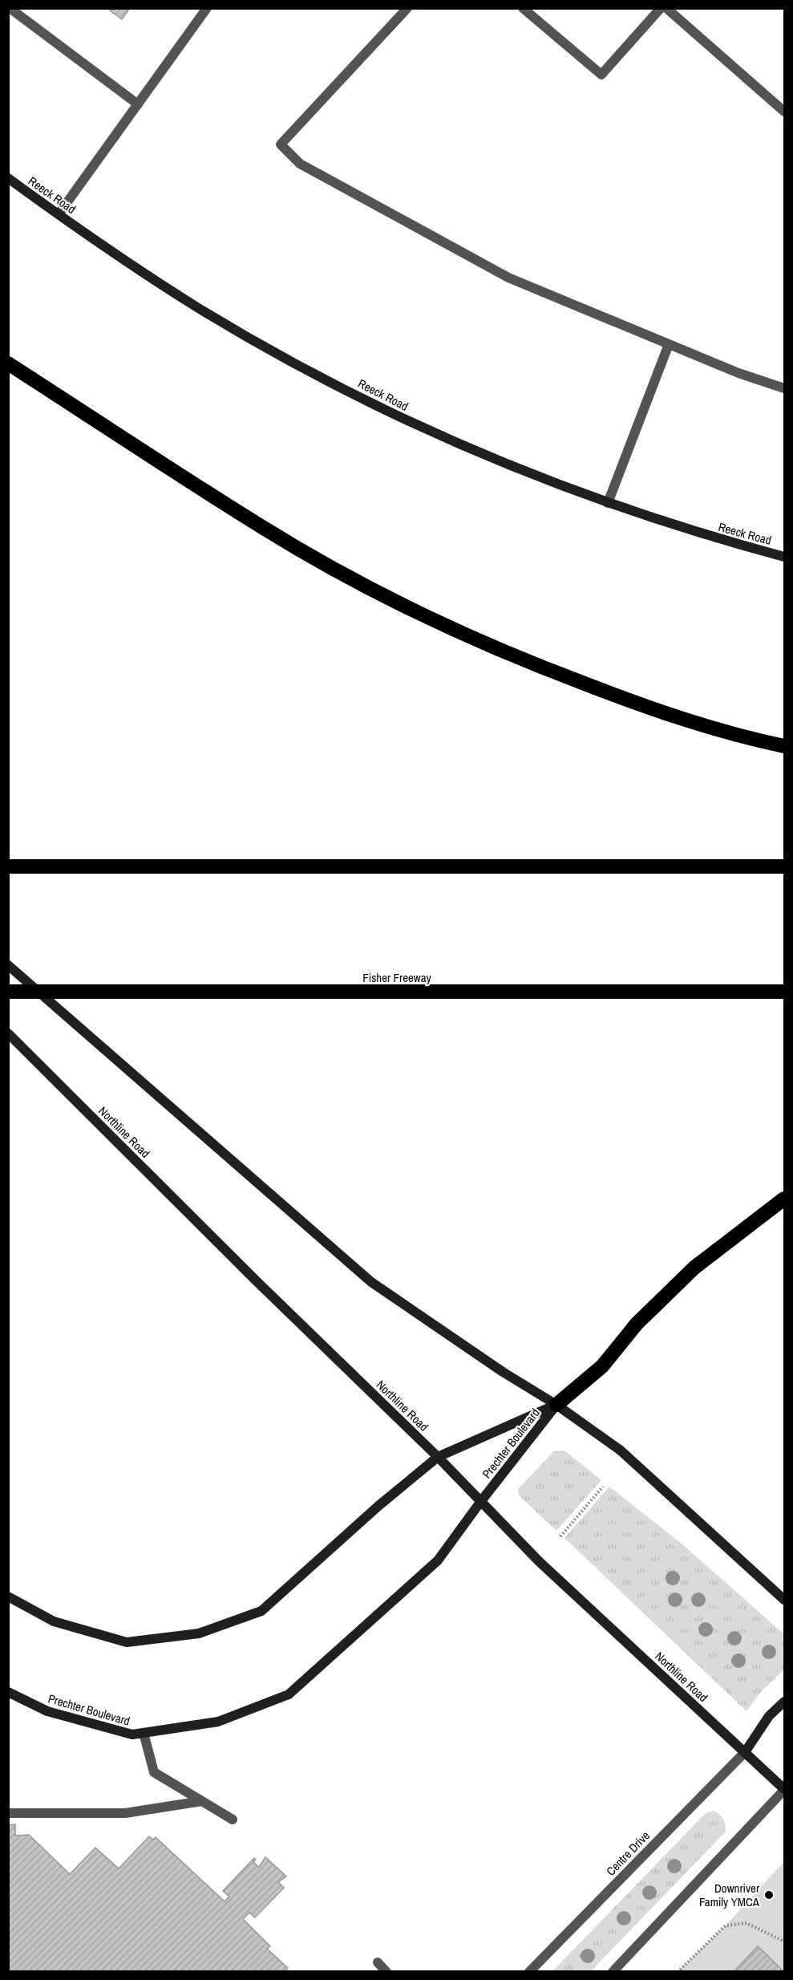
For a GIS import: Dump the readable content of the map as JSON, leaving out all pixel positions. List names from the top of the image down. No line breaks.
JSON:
{"streets":{"highway":["Fisher Freeway"],"main road":["Reeck Road","Northline Road","Prechter Boulevard"],"lane":["Centre Drive"]},"crossings":[["Northline Road","Prechter Boulevard"],["Northline Road","Centre Drive"]],"places":["Downriver Family YMCA"]}
